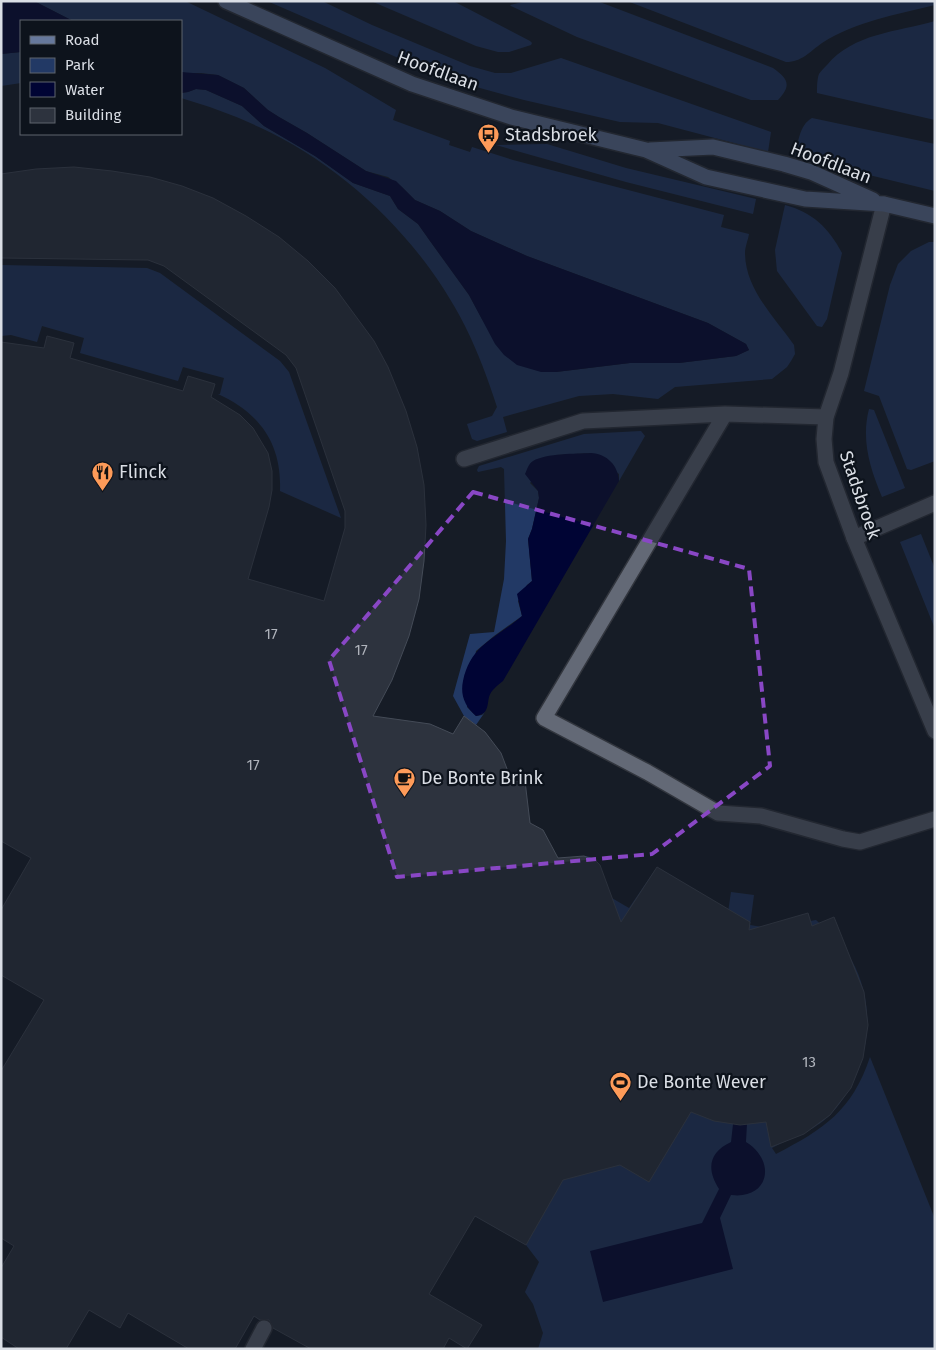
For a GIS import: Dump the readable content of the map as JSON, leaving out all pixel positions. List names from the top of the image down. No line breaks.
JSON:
{"streets":{"street":["Hoofdlaan","Stadsbroek"]},"crossings":[["Hoofdlaan","Stadsbroek"]],"places":{"bus stop":["Stadsbroek"],"restaurant":["Flinck"],"cafe":["De Bonte Brink"],"sports":["De Bonte Wever"]},"house_numbers":["17","17","17","13"],"legend":["Road","Park","Water","Building"]}
